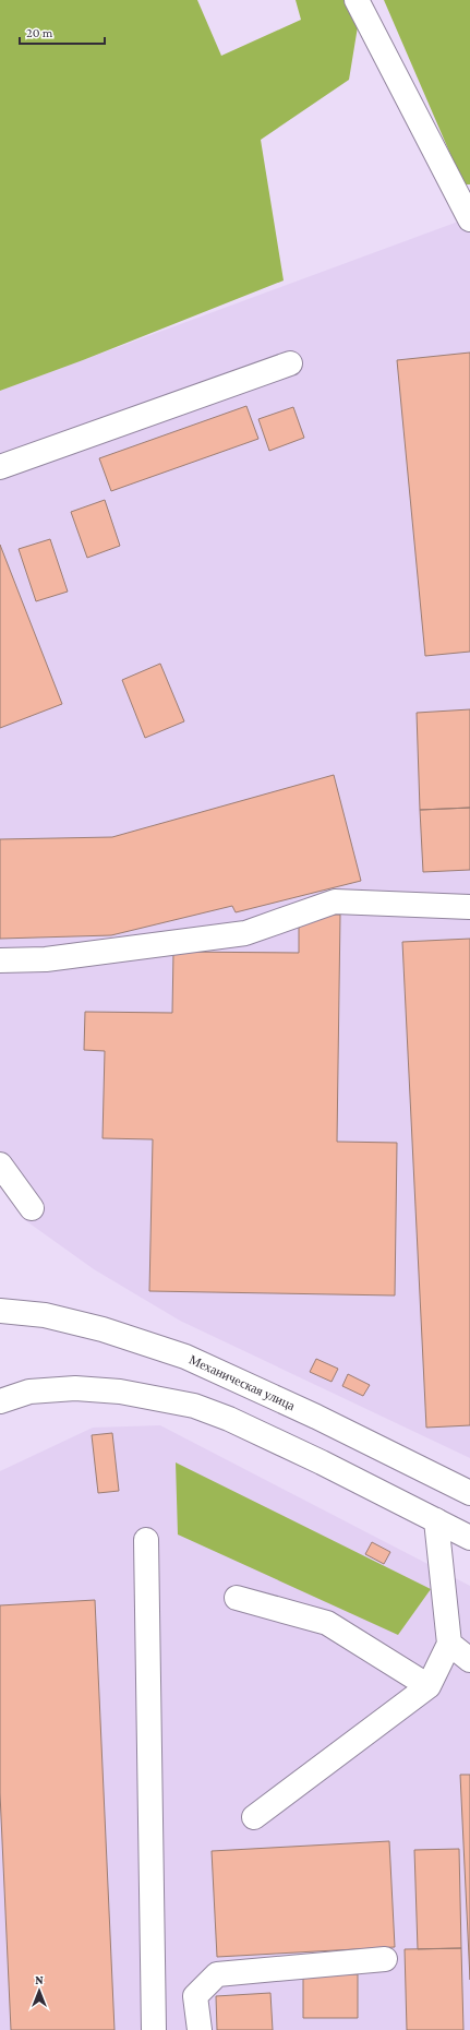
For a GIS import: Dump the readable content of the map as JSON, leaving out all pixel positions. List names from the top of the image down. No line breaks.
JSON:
{"streets":{"main road":["Механическая улица"]},"scale_bar":"20 m","north":"top"}
